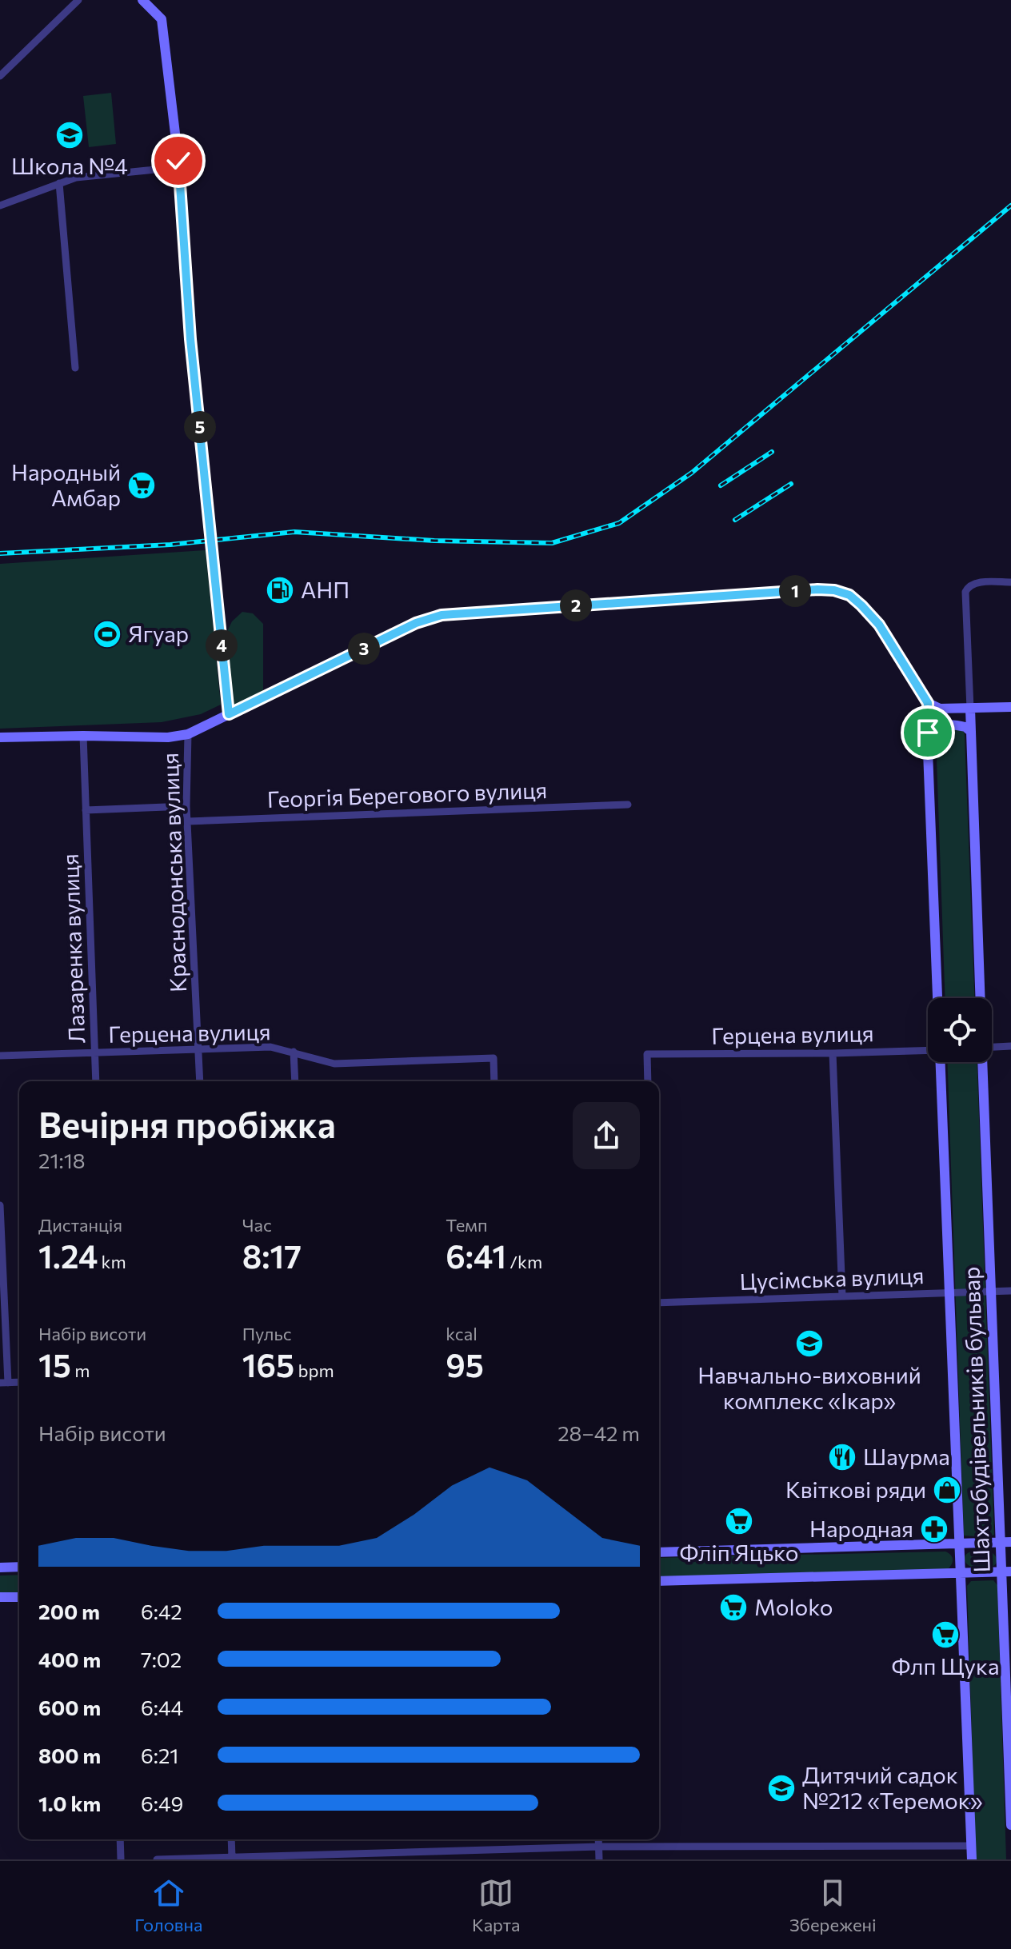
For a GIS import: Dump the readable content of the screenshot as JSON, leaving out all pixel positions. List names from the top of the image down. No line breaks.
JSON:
{"streets":{"main road":["Шахтобудівельників бульвар"],"street":["Георгія Берегового вулиця","Краснодонська вулиця","Лазаренка вулиця","Герцена вулиця","Цусімська вулиця"]},"crossings":[["Георгія Берегового вулиця","Краснодонська вулиця"],["Краснодонська вулиця","Герцена вулиця"],["Лазаренка вулиця","Герцена вулиця"],["Цусімська вулиця","Шахтобудівельників бульвар"]],"places":{"school or university":["Школа №4","Навчально-виховний комплекс «Ікар»","Дитячий садок №212 «Теремок»"],"supermarket":["Народный Амбар","Фліп Яцько","Moloko","Флп Щука"],"fuel station":["АНП"],"sports":["Ягуар"],"restaurant":["Шаурма"],"shop":["Квіткові ряди"],"pharmacy":["Народная"]},"page":{"pins":["5","1","2","4","3"],"heading":["Вечірня пробіжка","21:18"],"stats":[["Дистанція","1.24 km"],["Час","8:17"],["Темп","6:41 /km"],["Набір висоти","15 m"],["Пульс","165 bpm"],["kcal","95"]],"chart":["Набір висоти","28–42 m"],"list":[{"name":"200 m","note":"6:42"},{"name":"400 m","note":"7:02"},{"name":"600 m","note":"6:44"},{"name":"800 m","note":"6:21"},{"name":"1.0 km","note":"6:49"}],"tabs":["Головна","Карта","Збережені"]}}
